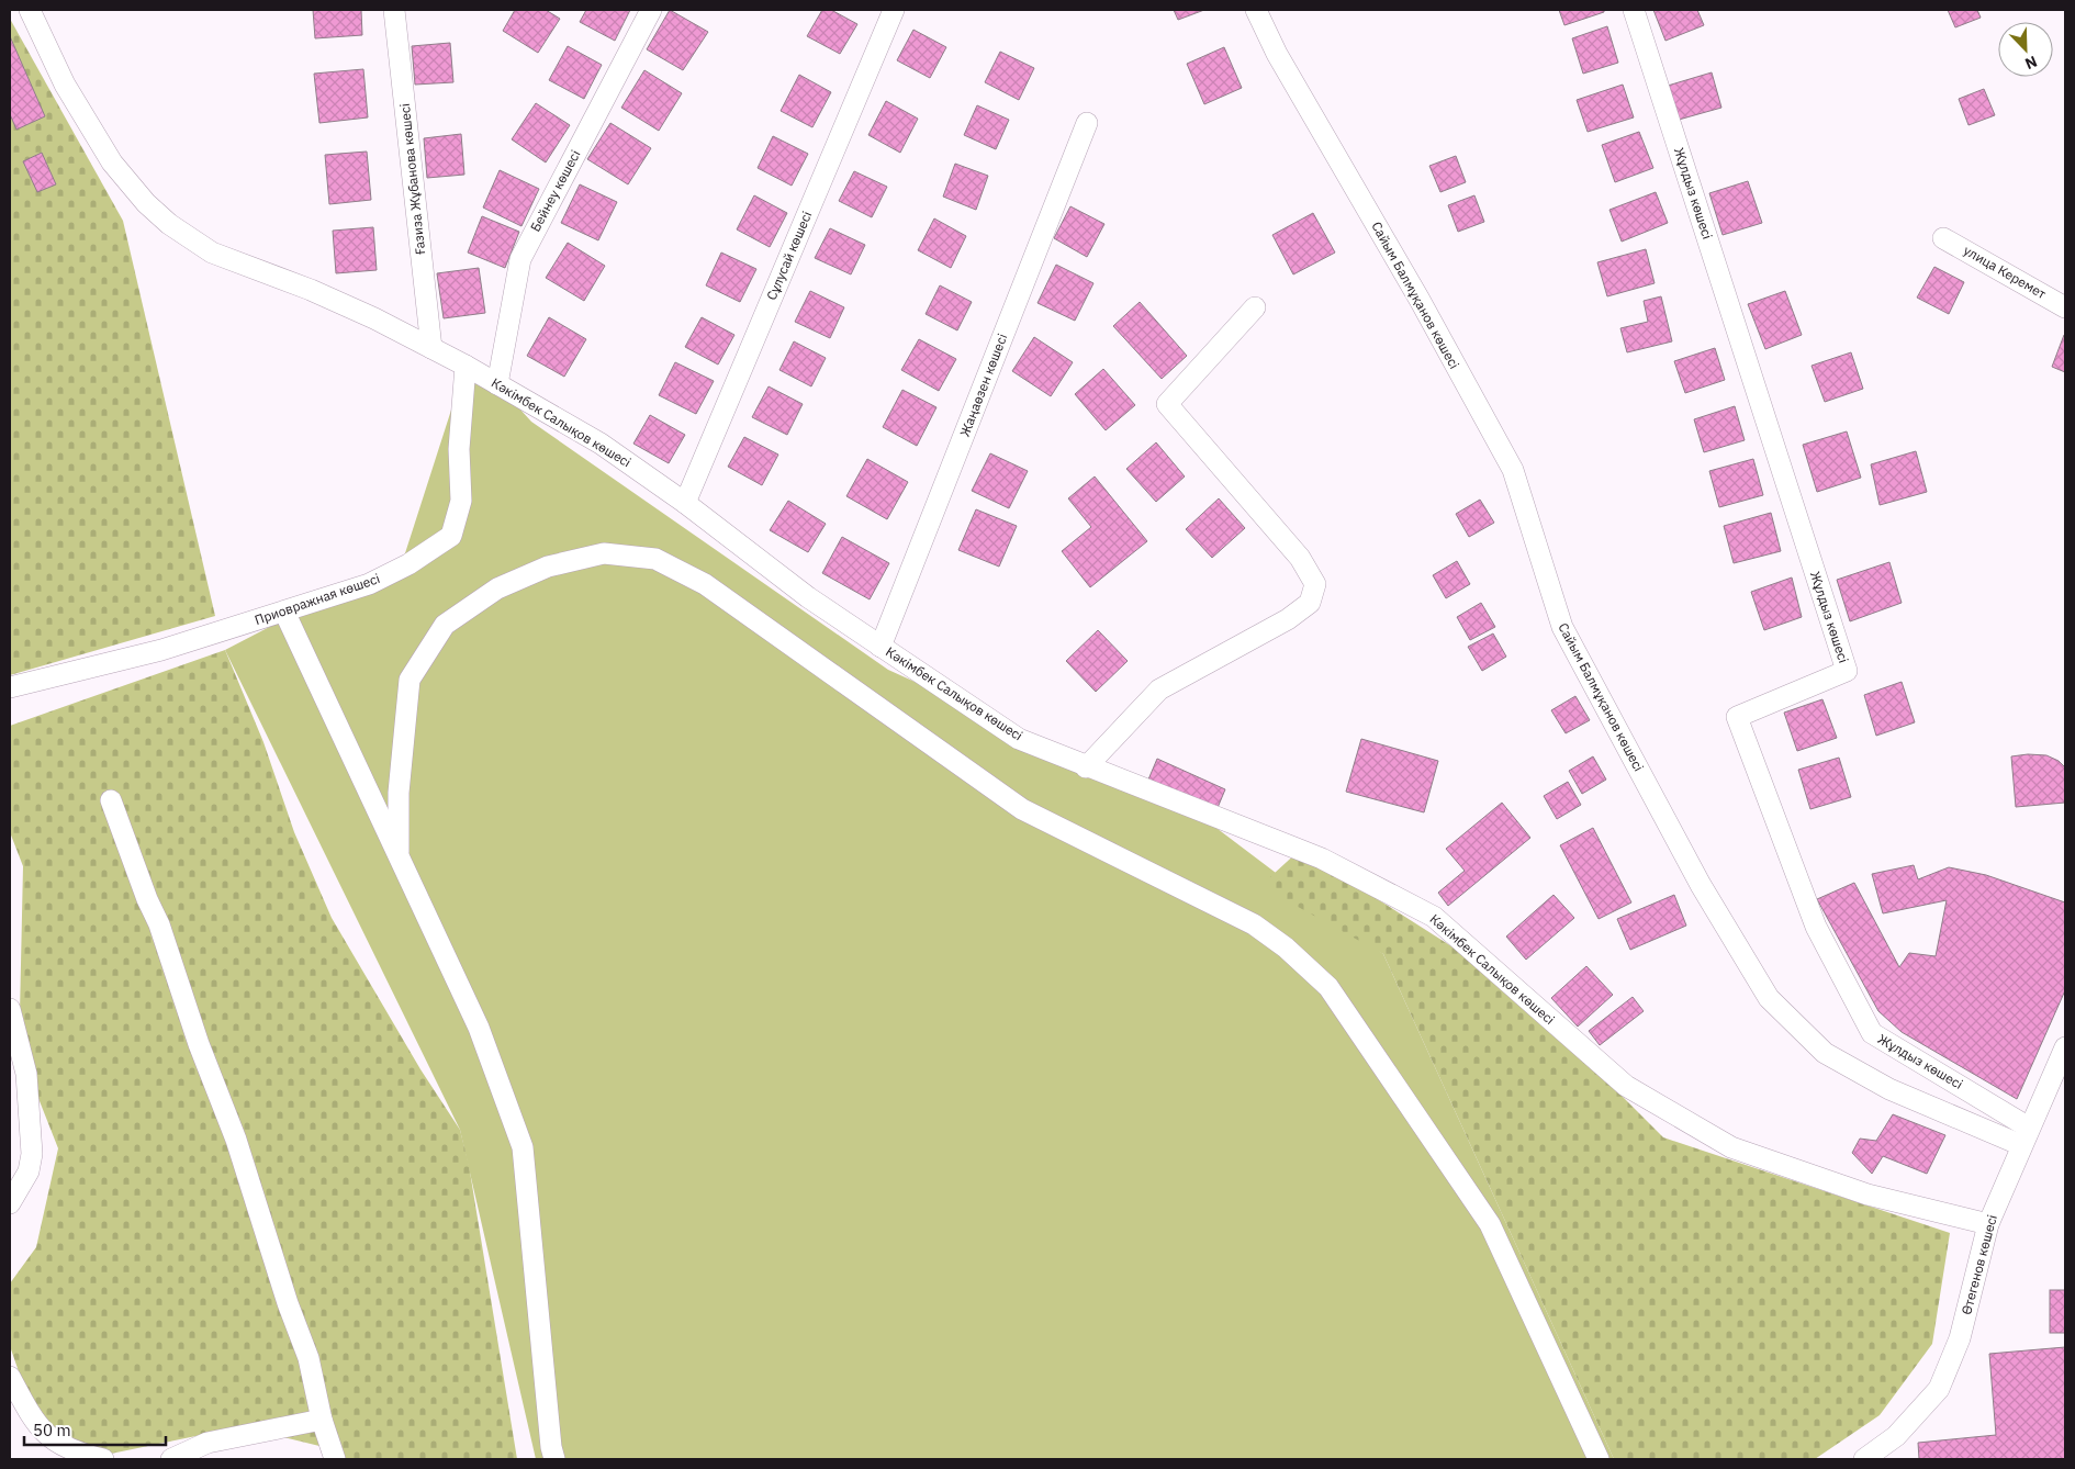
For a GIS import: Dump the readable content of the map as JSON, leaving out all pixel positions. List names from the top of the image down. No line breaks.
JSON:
{"streets":{"street":["Ғазиза Жұбанова көшесі","Бейнеу көшесі","Жұлдыз көшесі","Сұлусай көшесі","улица Керемет","Сайым Балмұқанов көшесі","Жаңаөзен көшесі","Кәкімбек Салықов көшесі","Приовражная көшесі","Өтегенов көшесі"]},"crossings":[["Ғазиза Жұбанова көшесі","Кәкімбек Салықов көшесі"],["Бейнеу көшесі","Кәкімбек Салықов көшесі"],["Жұлдыз көшесі","Сайым Балмұқанов көшесі"],["Жұлдыз көшесі","Өтегенов көшесі"],["Сұлусай көшесі","Кәкімбек Салықов көшесі"],["Сайым Балмұқанов көшесі","Өтегенов көшесі"],["Жаңаөзен көшесі","Кәкімбек Салықов көшесі"],["Кәкімбек Салықов көшесі","Приовражная көшесі"],["Кәкімбек Салықов көшесі","Өтегенов көшесі"]],"scale_bar":"50 m","north":"bottom right"}
